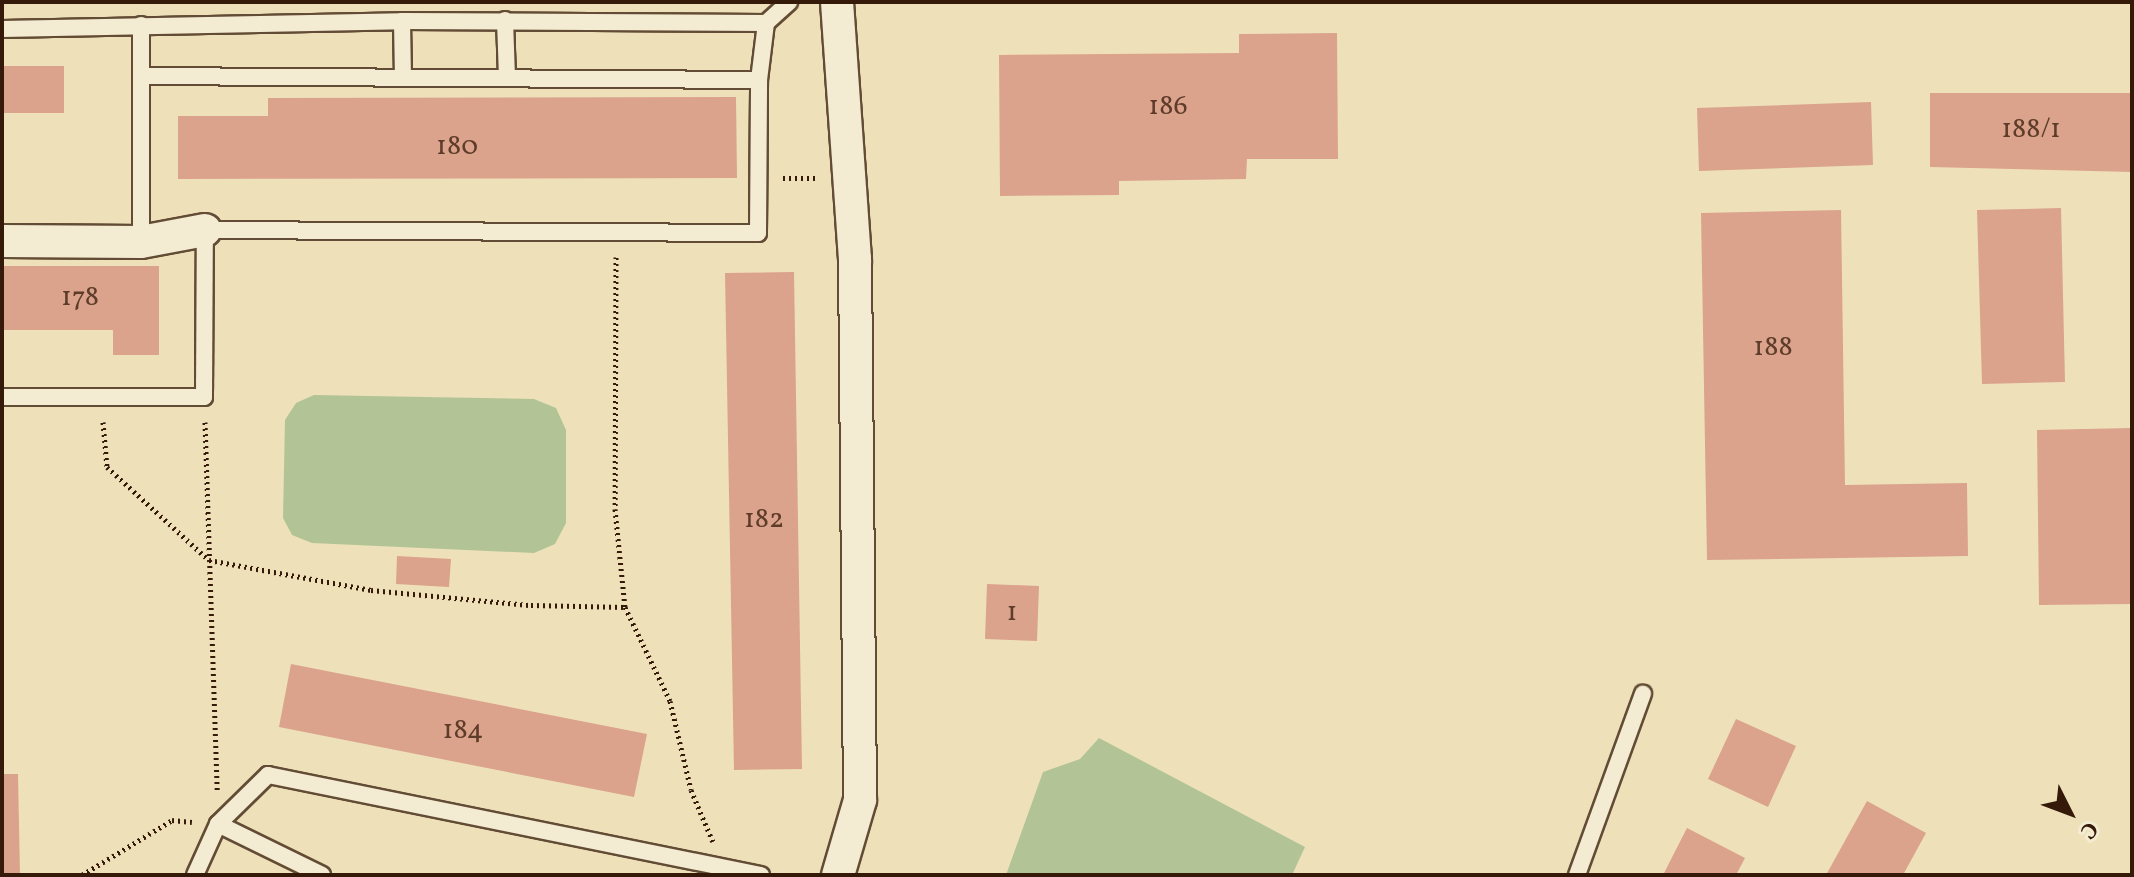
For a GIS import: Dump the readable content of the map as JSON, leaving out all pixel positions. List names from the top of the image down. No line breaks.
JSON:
{"house_numbers":["186","188/1","180","178","188","182","1","184"],"north":"bottom right"}
